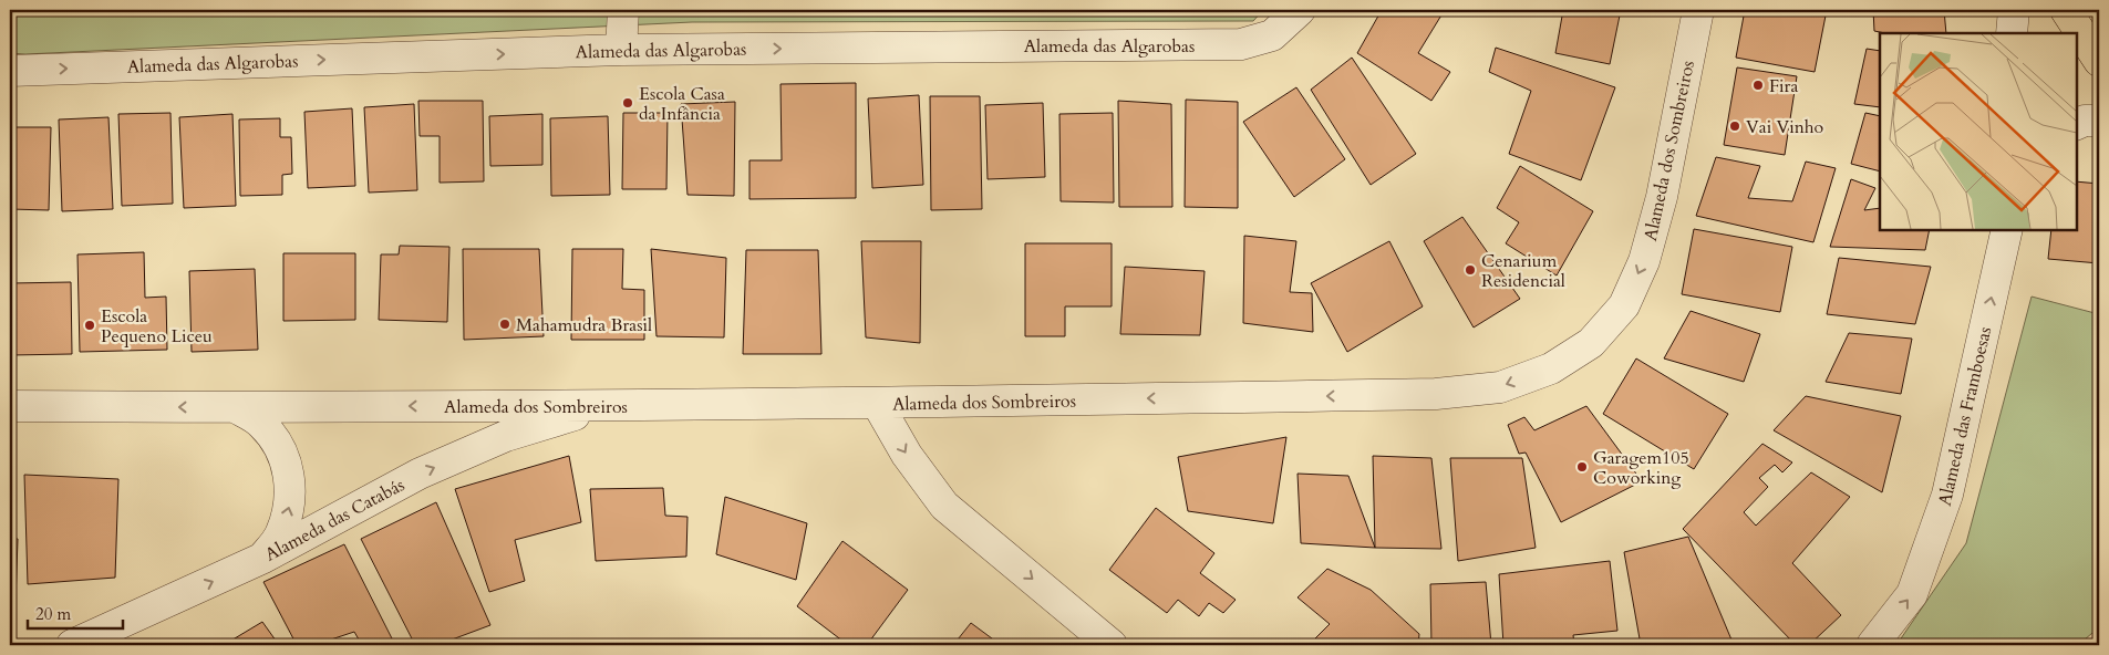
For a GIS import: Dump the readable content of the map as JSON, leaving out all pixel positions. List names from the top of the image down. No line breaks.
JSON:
{"streets":{"street":["Alameda das Algarobas","Alameda dos Sombreiros","Alameda das Framboesas","Alameda das Catabás"]},"crossings":[["Alameda dos Sombreiros","Alameda das Catabás"]],"one_way":["Alameda das Algarobas","Alameda dos Sombreiros","Alameda das Framboesas","Alameda das Catabás"],"places":["Fira","Escola Casa da Infância","Vai Vinho","Cenarium Residencial","Mahamudra Brasil","Escola Pequeno Liceu","Garagem105 Coworking"],"scale_bar":"20 m"}
